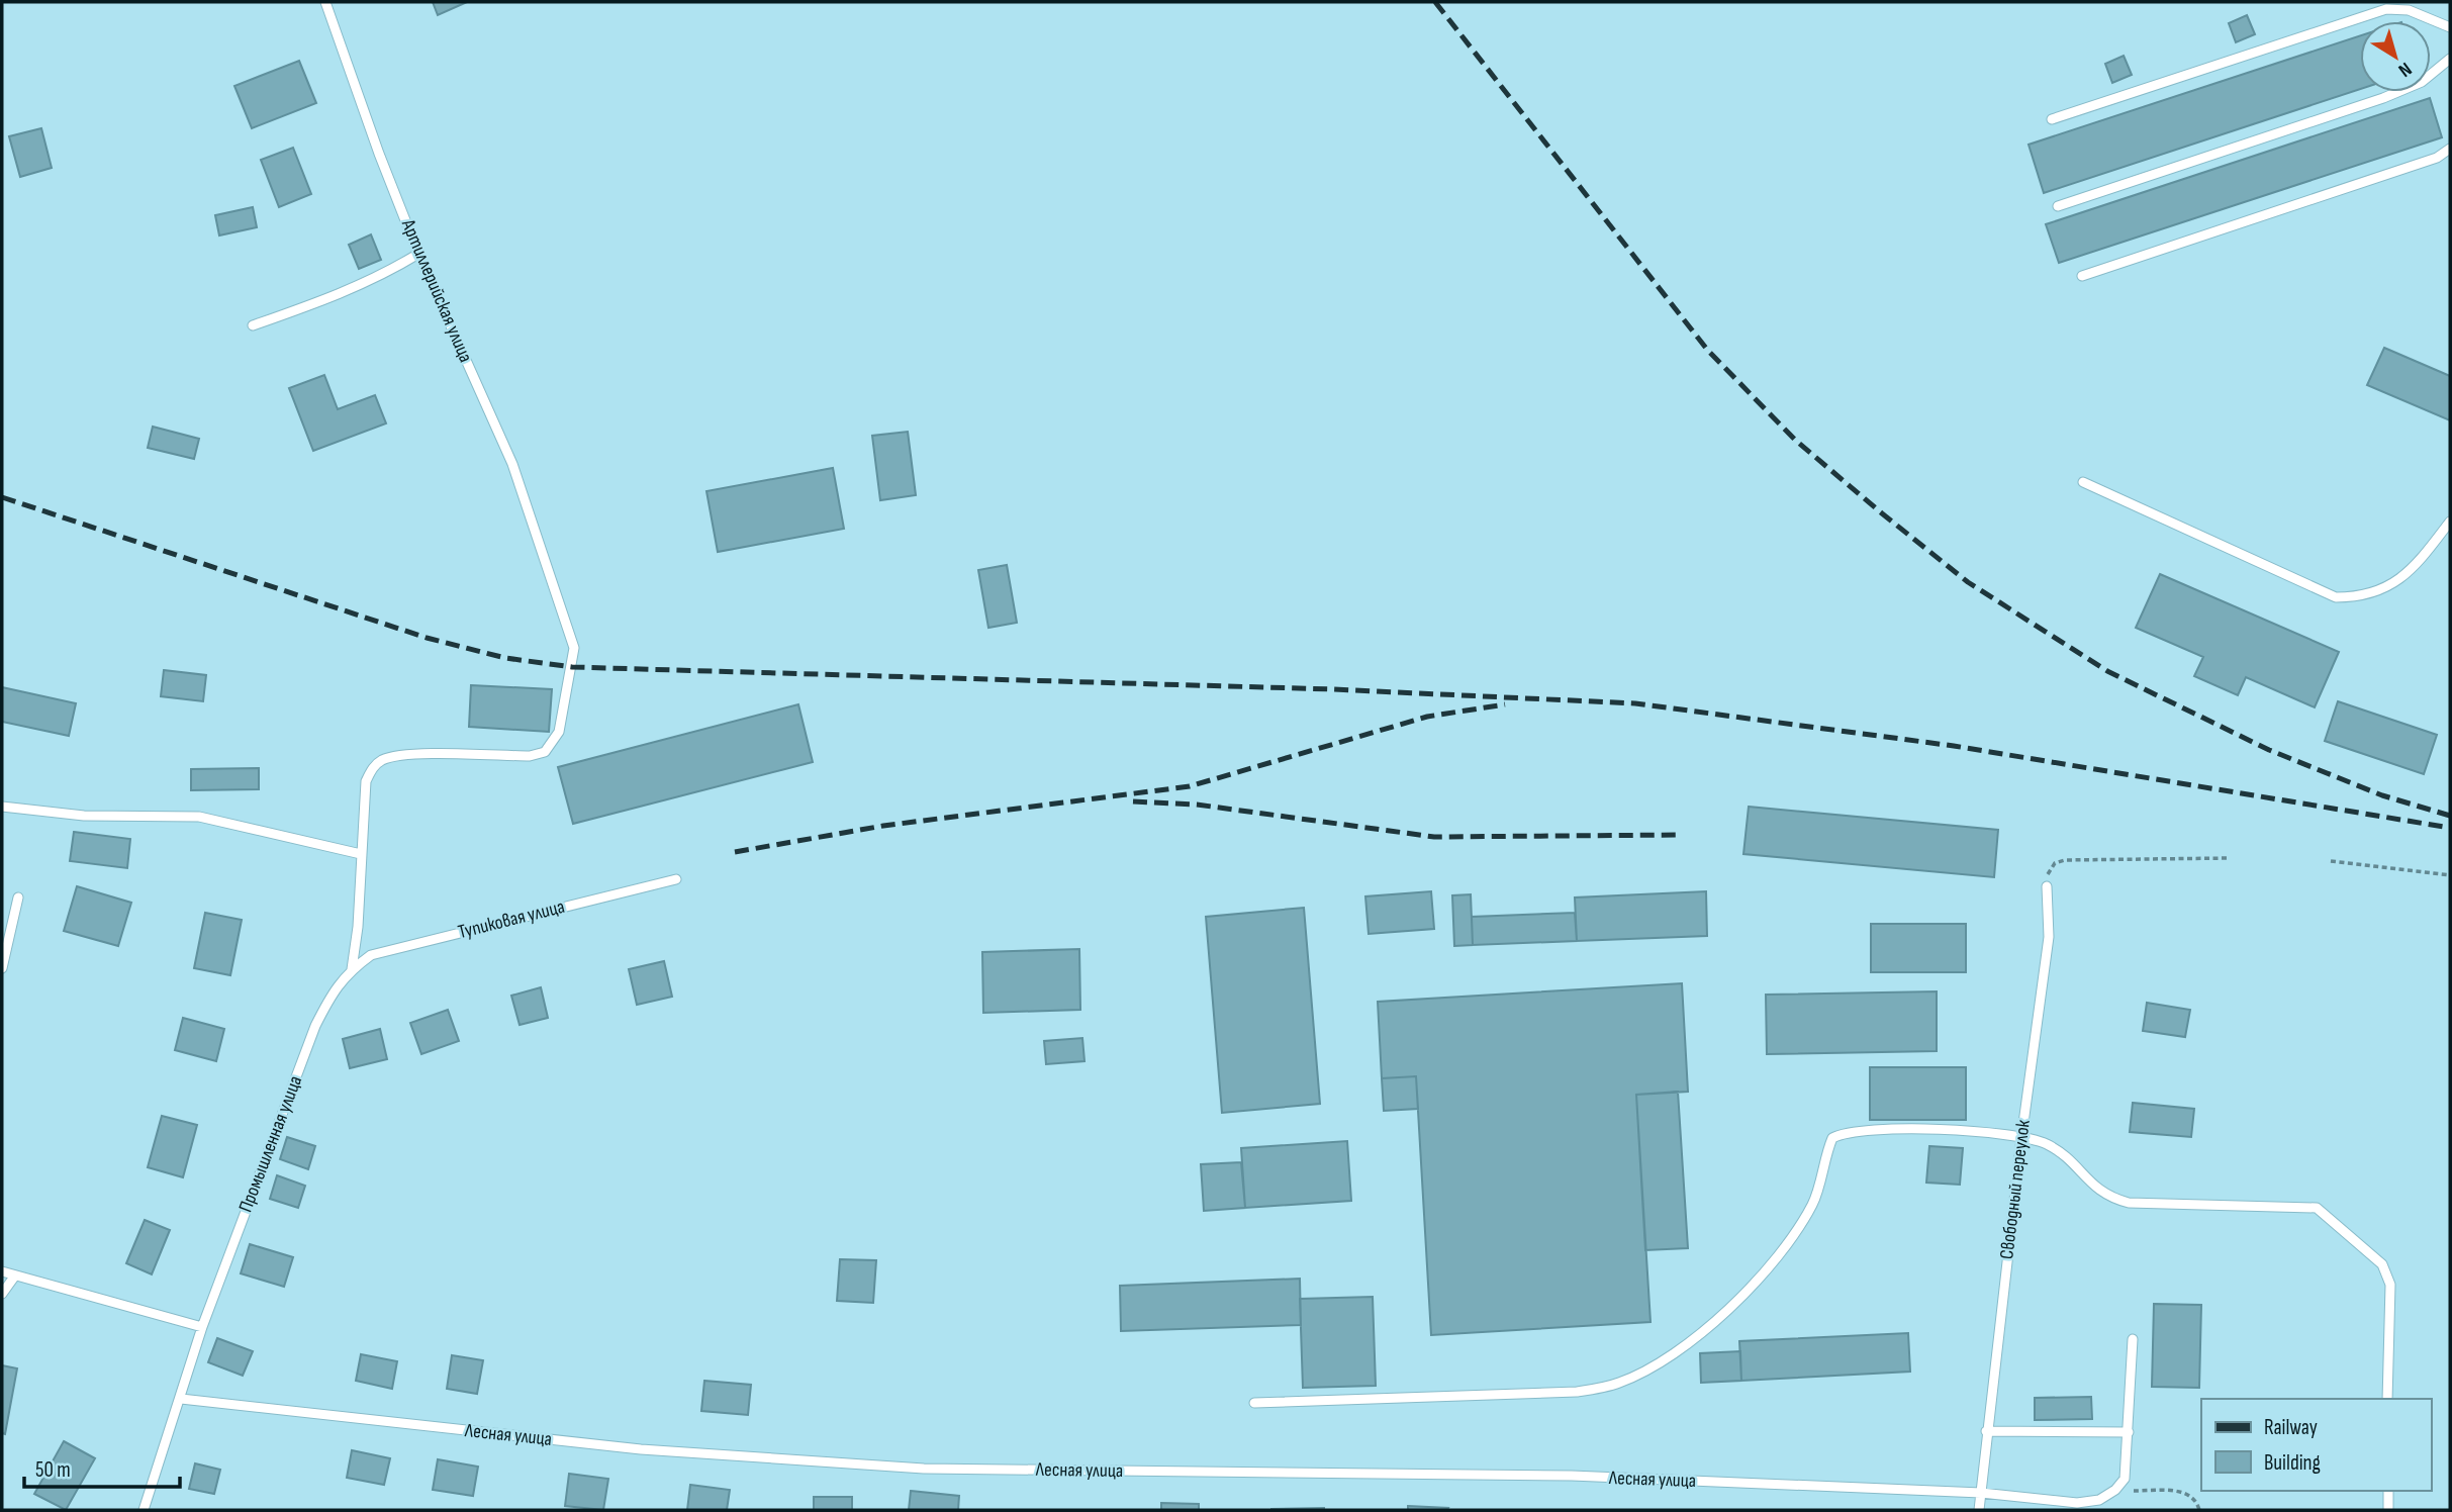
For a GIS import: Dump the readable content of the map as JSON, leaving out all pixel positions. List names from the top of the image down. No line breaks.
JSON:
{"streets":{"lane":["Артиллерийская улица","Тупиковая улица","Промышленная улица","Свободный переулок","Лесная улица"]},"crossings":[["Артиллерийская улица","Тупиковая улица"],["Артиллерийская улица","Промышленная улица"],["Тупиковая улица","Промышленная улица"],["Промышленная улица","Лесная улица"],["Свободный переулок","Лесная улица"]],"legend":["Railway","Building"],"scale_bar":"50 m","north":"bottom right"}
